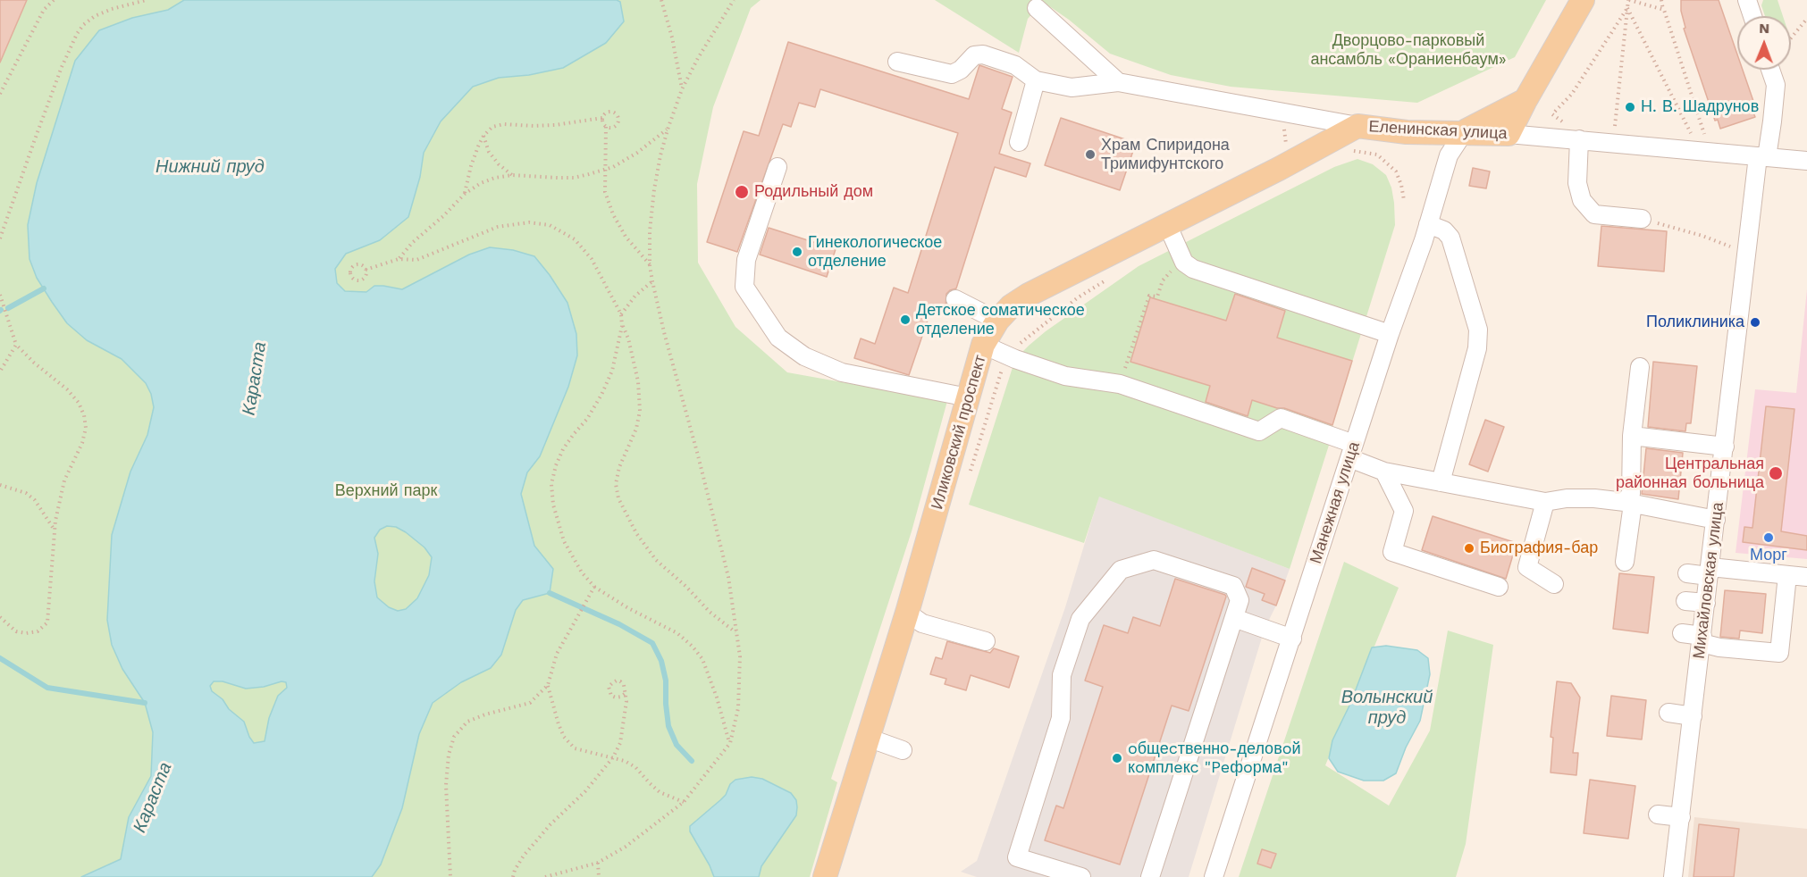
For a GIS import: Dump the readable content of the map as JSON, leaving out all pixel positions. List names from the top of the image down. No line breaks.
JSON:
{"streets":{"main road":["Еленинская улица","Иликовский проспект"],"street":["Манежная улица","Михайловская улица"]},"crossings":[["Еленинская улица","Иликовский проспект"],["Еленинская улица","Манежная улица"],["Еленинская улица","Михайловская улица"]],"water":["Нижний пруд","Караста","Волынский пруд"],"parks":["Дворцово-парковый ансамбль «Ораниенбаум»","Верхний парк"],"places":["Н. В. Шадрунов","Храм Спиридона Тримифунтского","Родильный дом","Гинекологическое отделение","Детское соматическое отделение","Поликлиника","Центральная районная больница","Морг","Биография-бар","oбщеcтвенно-деловoй кoмплeкc \"Peфoрма\""],"north":"top"}
